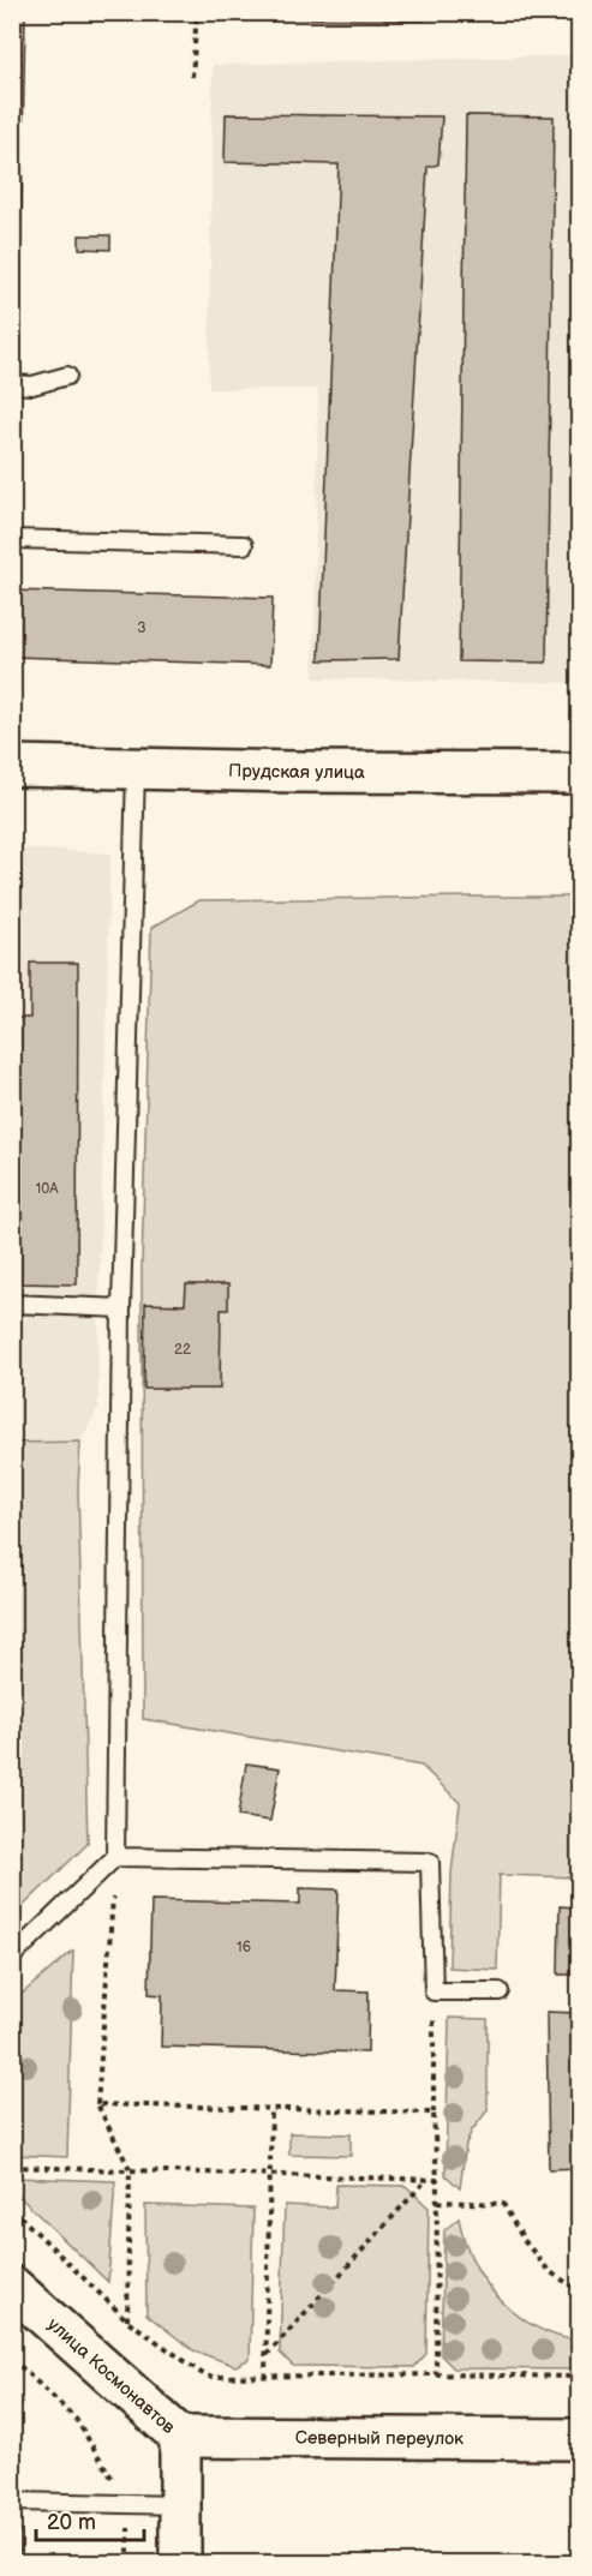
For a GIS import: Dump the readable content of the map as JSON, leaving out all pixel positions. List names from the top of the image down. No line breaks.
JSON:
{"streets":{"street":["Прудская улица","улица Космонавтов","Северный переулок"]},"crossings":[["улица Космонавтов","Северный переулок"]],"house_numbers":["3","10А","22","16"],"scale_bar":"20 m"}
